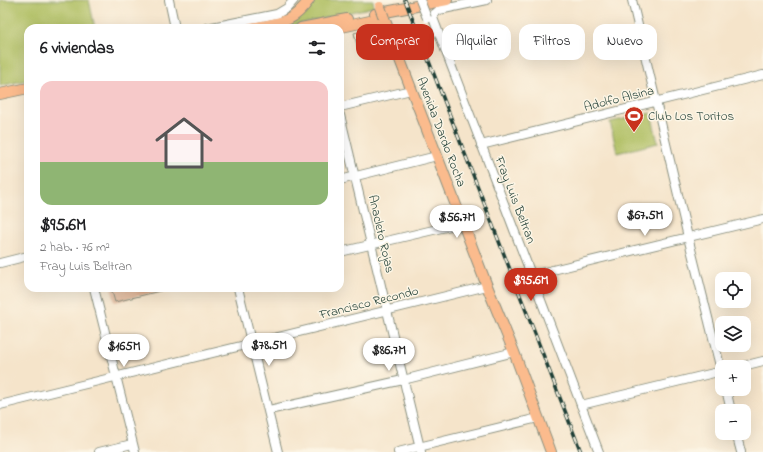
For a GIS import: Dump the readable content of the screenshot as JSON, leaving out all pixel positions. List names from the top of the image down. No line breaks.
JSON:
{"streets":{"main road":["Avenida Dardo Rocha"],"street":["Adolfo Alsina","Fray Luis Beltran","Anacleto Rojas","Francisco Recondo"]},"crossings":[["Adolfo Alsina","Fray Luis Beltran"],["Avenida Dardo Rocha","Francisco Recondo"],["Anacleto Rojas","Francisco Recondo"]],"places":{"sports":["Club Los Toritos"]},"page":{"chip":["Comprar","Alquilar","Filtros","Nuevo"],"heading":"6 viviendas","list":[{"name":"$95.6M","note":"2 hab. · 76 m² · Fray Luis Beltran"}],"price":["$67.5M","$56.7M","$95.6M","$78.5M","$165M","$86.7M"],"map_buttons":["+","−"]}}
